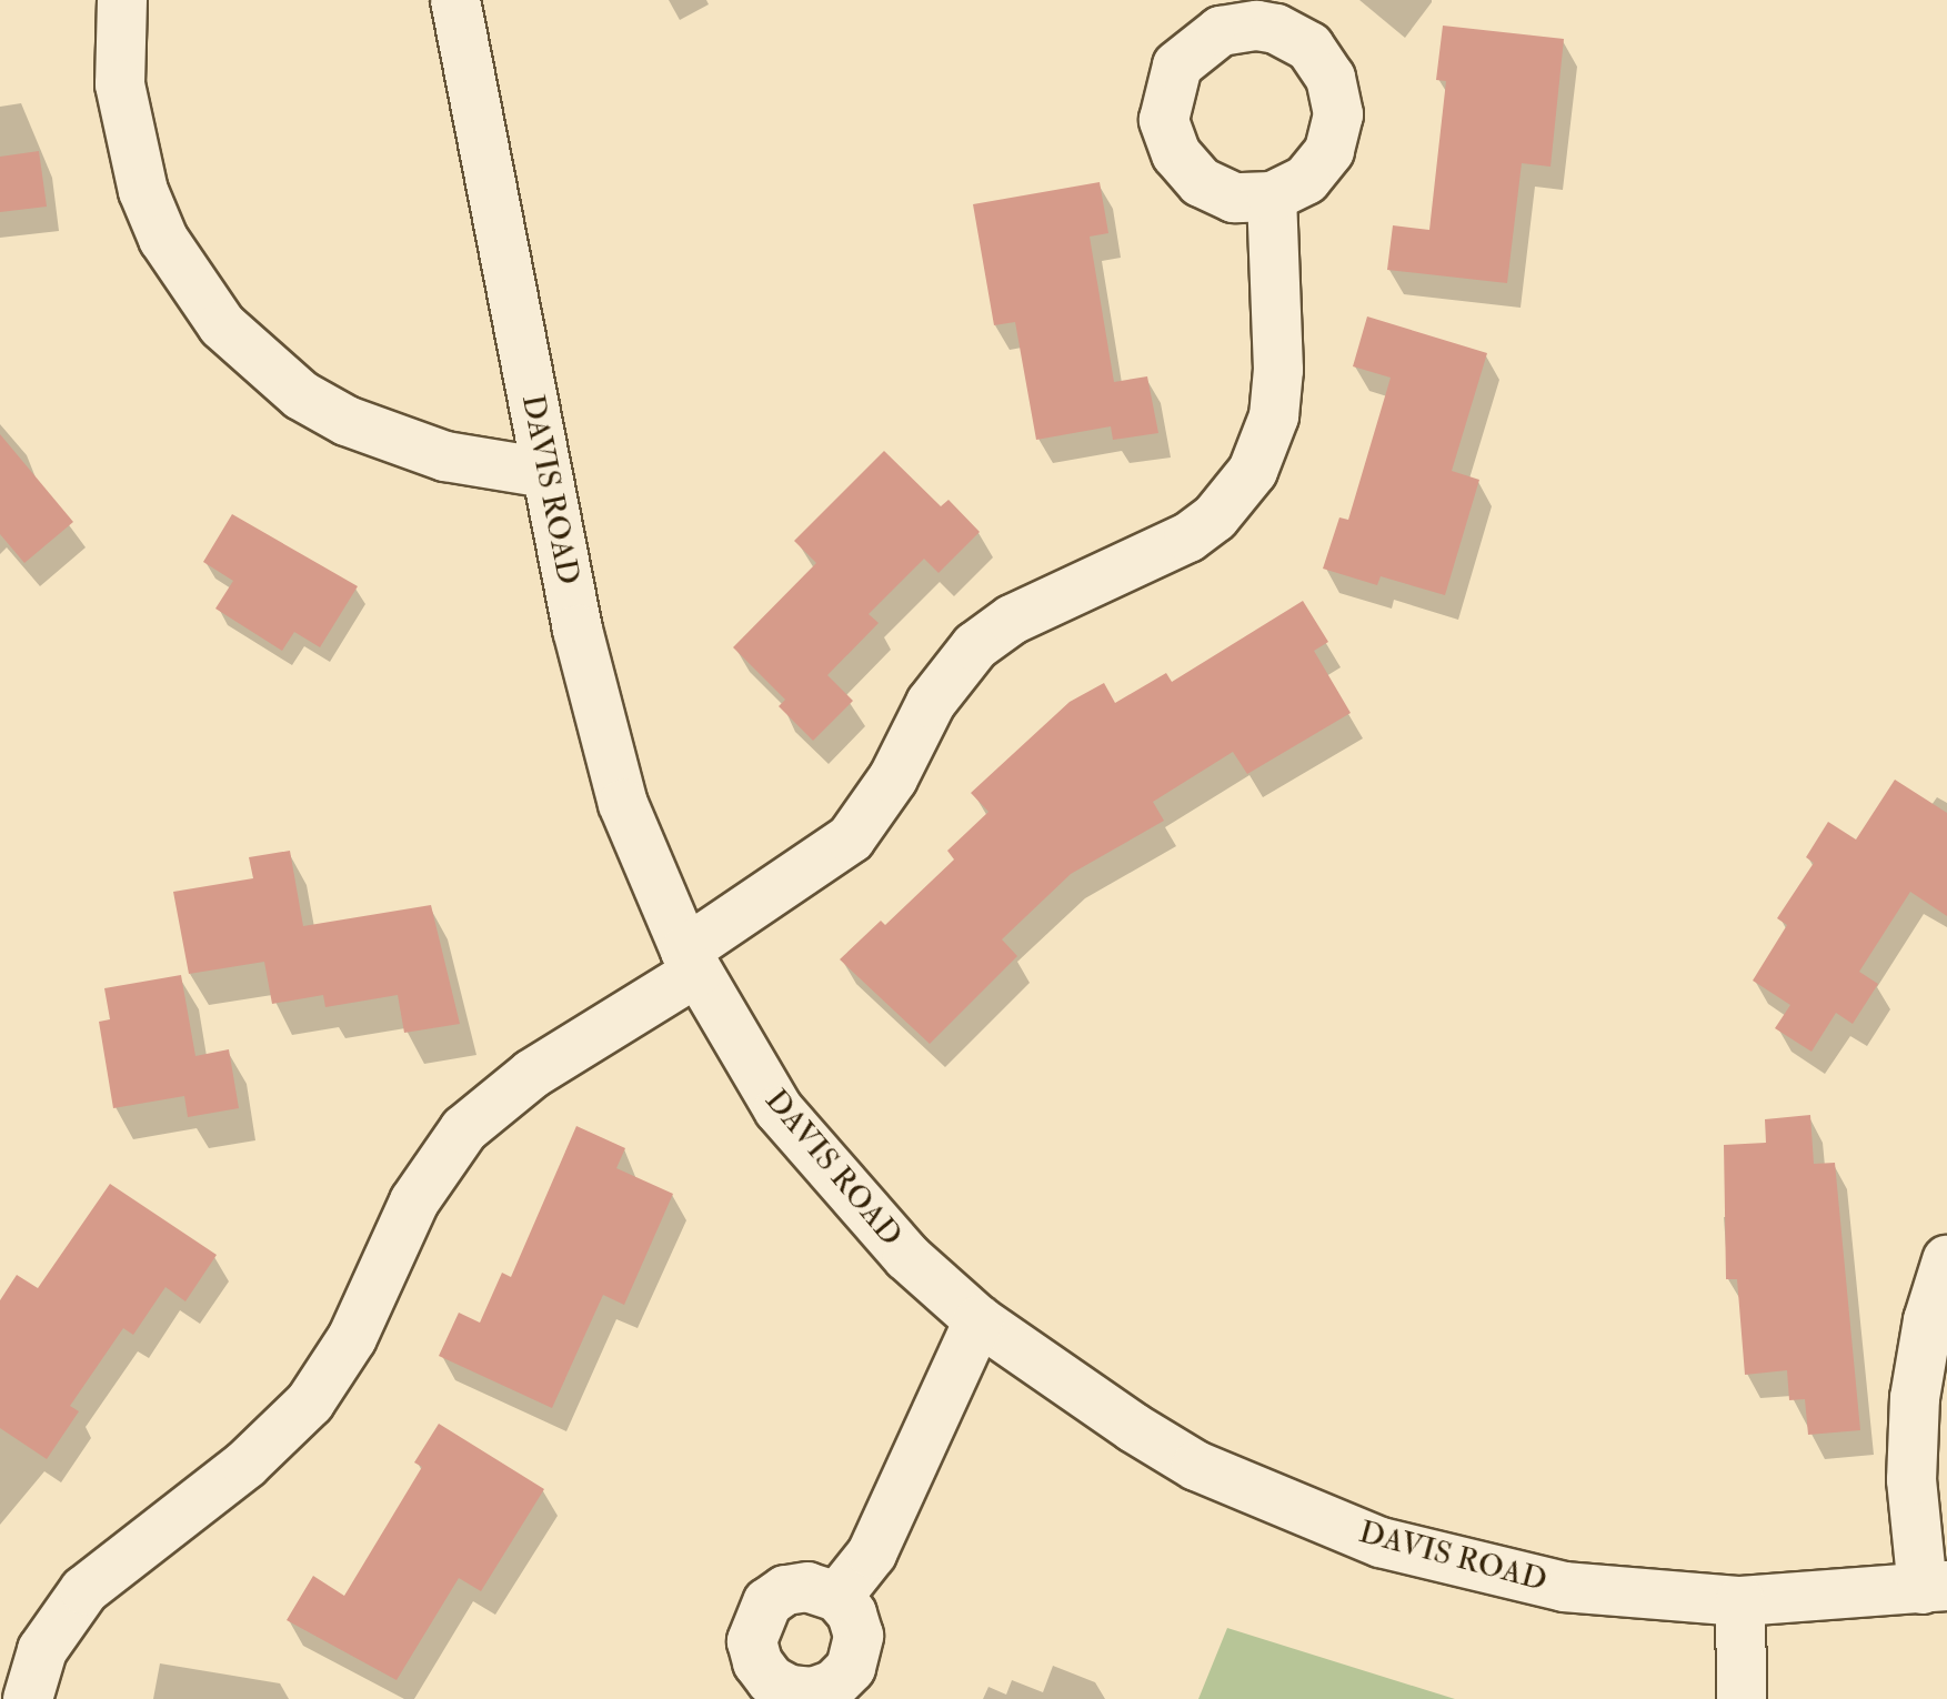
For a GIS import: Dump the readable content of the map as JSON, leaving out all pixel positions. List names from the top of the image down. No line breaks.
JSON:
{"streets":{"street":["DAVIS ROAD"]}}
